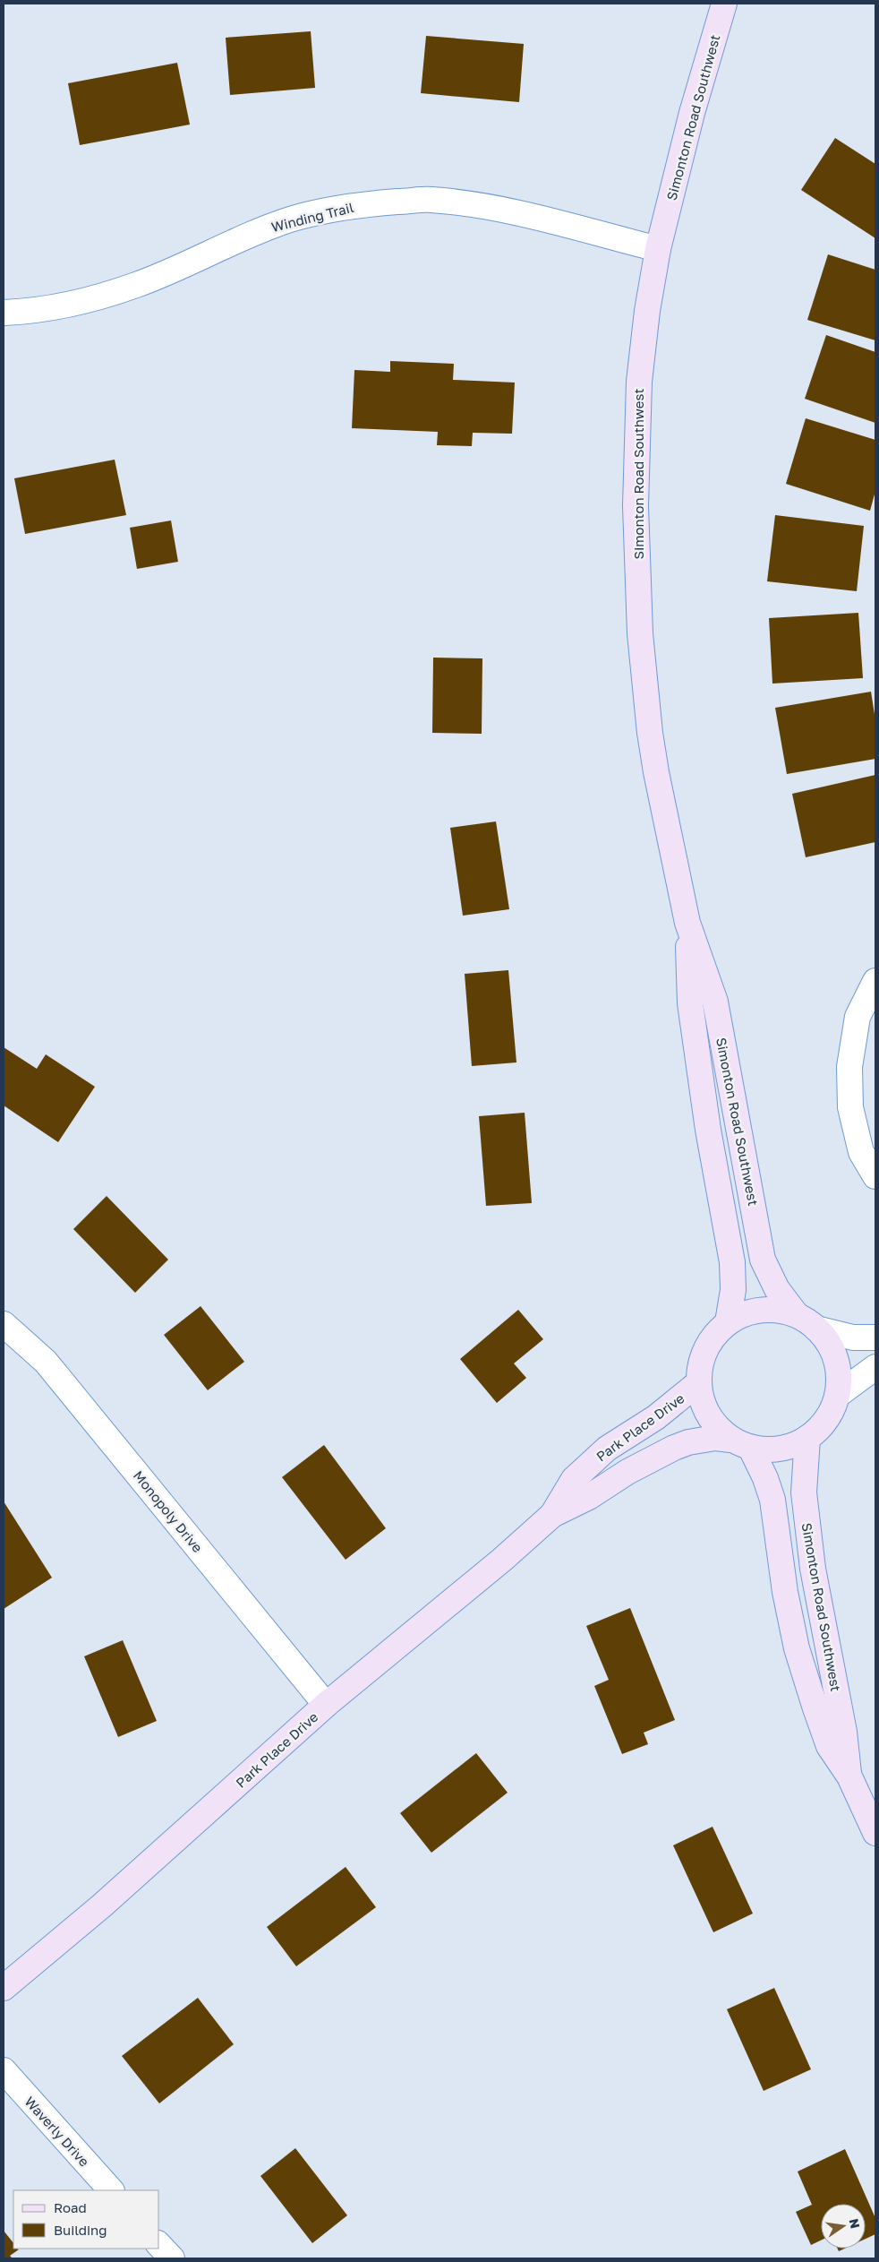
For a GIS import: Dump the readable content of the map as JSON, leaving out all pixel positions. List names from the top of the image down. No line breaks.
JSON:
{"streets":{"street":["Simonton Road Southwest","Winding Trail","Park Place Drive","Monopoly Drive","Waverly Drive"]},"crossings":[["Simonton Road Southwest","Winding Trail"],["Simonton Road Southwest","Park Place Drive"],["Park Place Drive","Monopoly Drive"]],"legend":["Road","Building"],"north":"right"}
